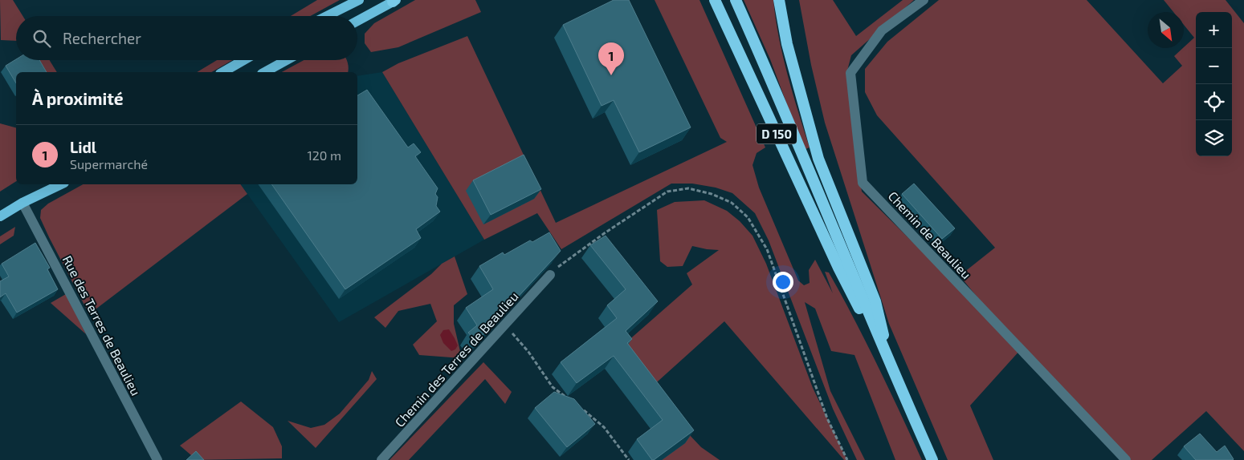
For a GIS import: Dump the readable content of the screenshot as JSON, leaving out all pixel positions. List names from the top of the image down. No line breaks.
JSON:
{"streets":{"highway":["D 150"],"street":["Chemin de Beaulieu","Rue des Terres de Beaulieu","Chemin des Terres de Beaulieu"]},"north":"bottom right","page":{"map_buttons":["+","−"],"search":"Rechercher","pins":"1","heading":"À proximité","list":[{"mark":"1","name":"Lidl","note":"Supermarché","value":"120 m"}]}}
